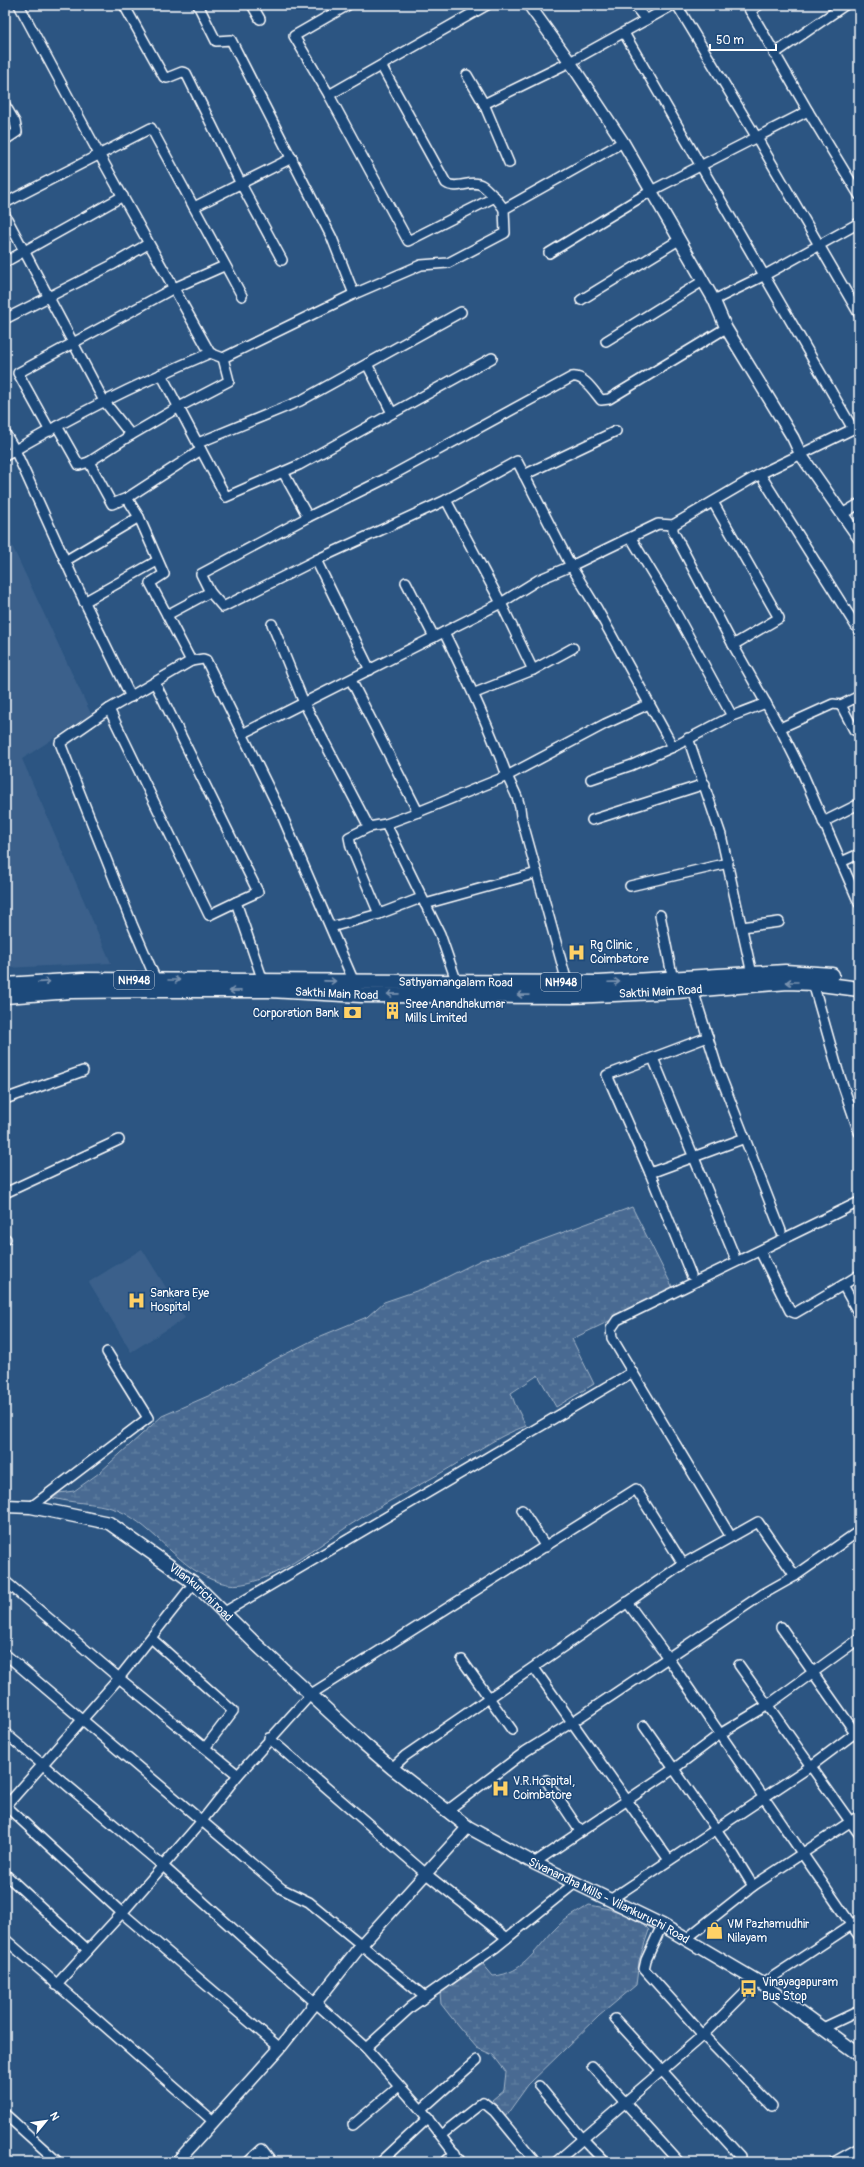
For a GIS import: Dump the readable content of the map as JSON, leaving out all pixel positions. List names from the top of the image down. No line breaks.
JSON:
{"streets":{"highway":["NH948","Sathyamangalam Road","Sakthi Main Road"],"main road":["Vilankurichi road","Sivanandha Mills - Vilankuruchi Road"]},"crossings":[["Sathyamangalam Road","Sakthi Main Road"],["Vilankurichi road","Sivanandha Mills - Vilankuruchi Road"]],"one_way":["Sathyamangalam Road","Sakthi Main Road"],"places":{"hospital":["Rg Clinic , Coimbatore","Sankara Eye Hospital","V.R.Hospital, Coimbatore"],"building":["Sree Anandhakumar Mills Limited"],"bank":["Corporation Bank"],"shop":["VM Pazhamudhir Nilayam"],"bus stop":["Vinayagapuram Bus Stop"]},"scale_bar":"50 m","north":"top right"}
